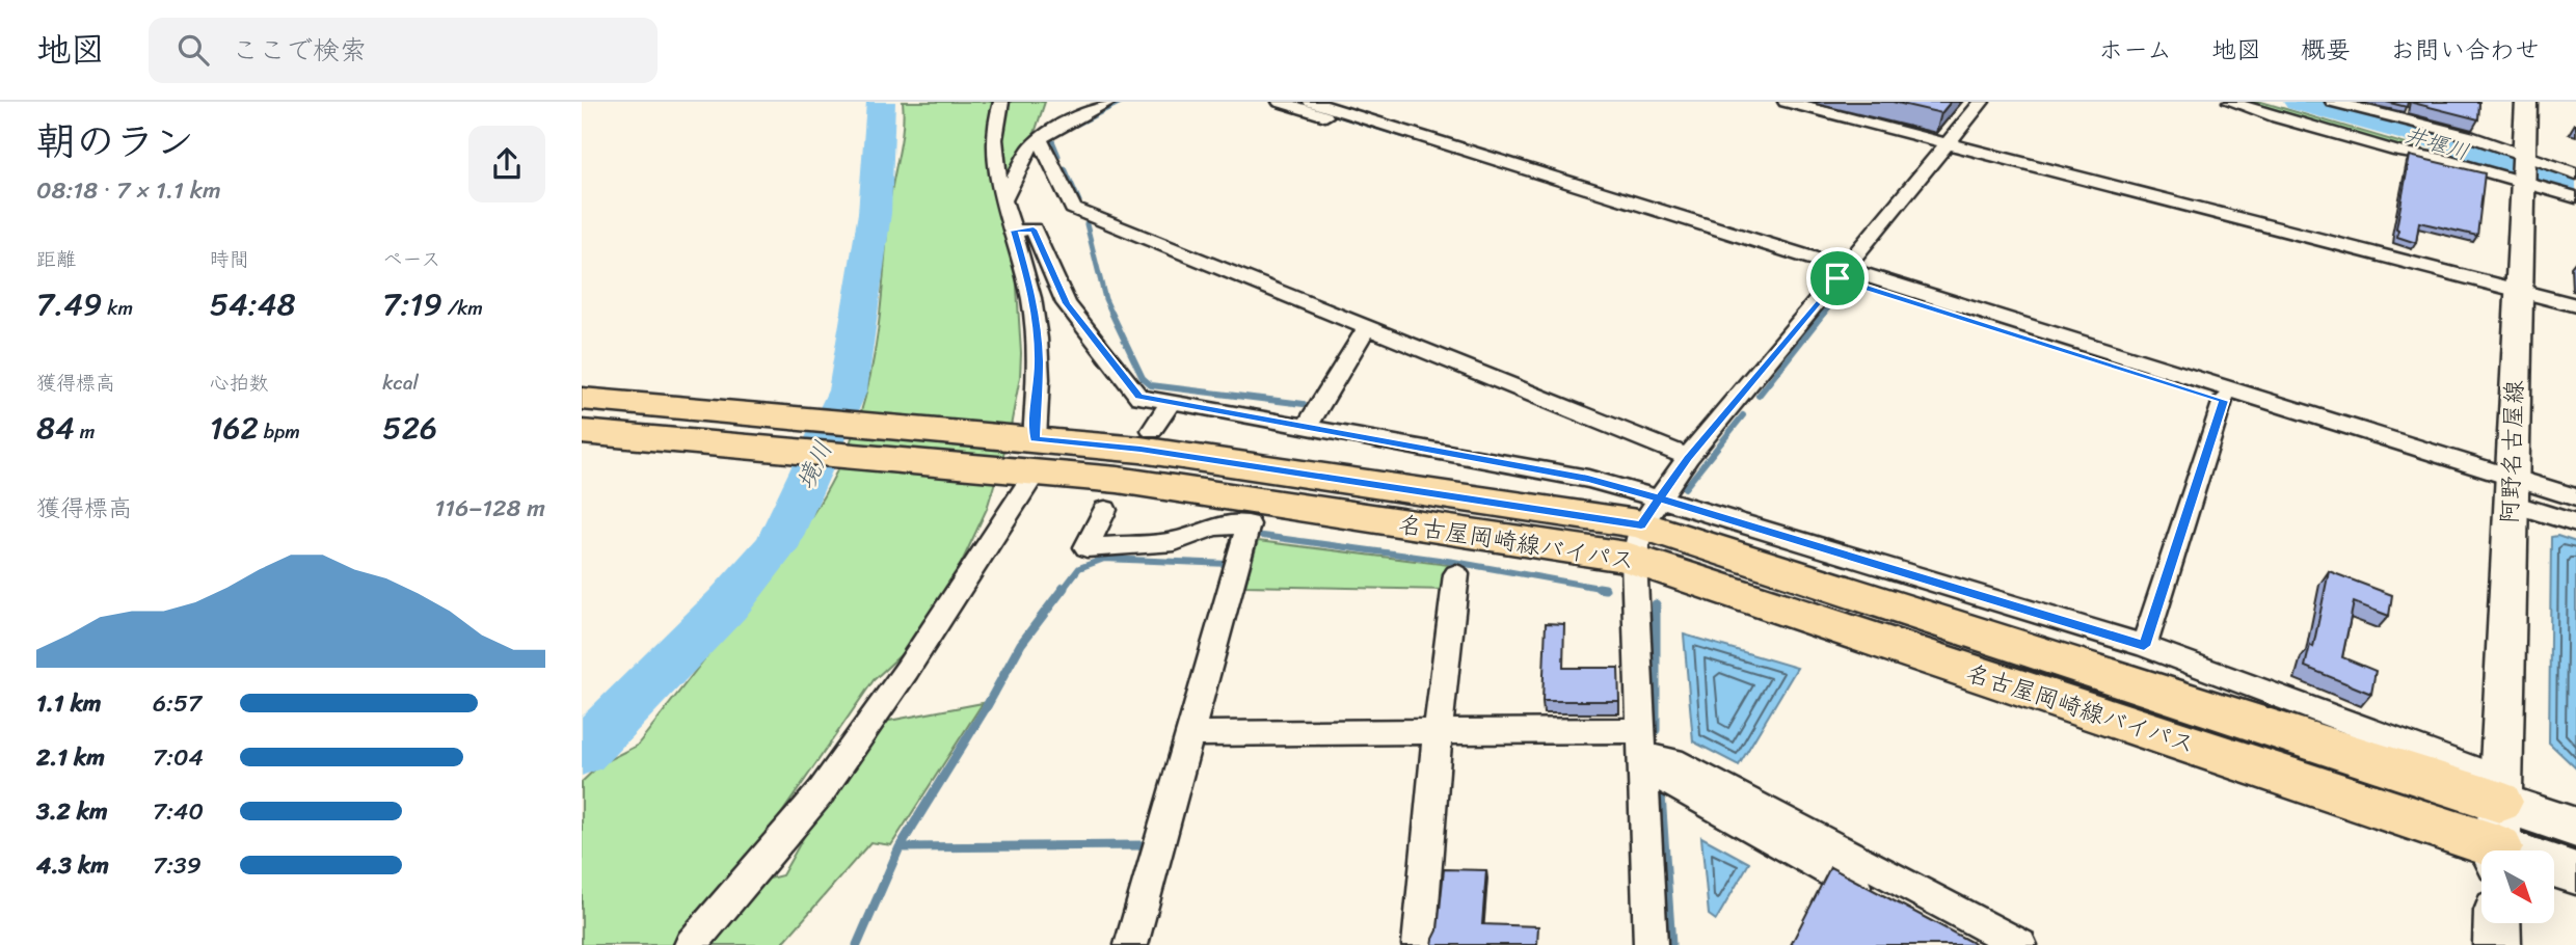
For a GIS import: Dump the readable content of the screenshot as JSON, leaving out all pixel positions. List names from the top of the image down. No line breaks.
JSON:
{"streets":{"main road":["阿野名古屋線","名古屋岡崎線バイパス"]},"crossings":[["阿野名古屋線","名古屋岡崎線バイパス"]],"water":["井堰川","境川"],"north":"bottom right","page":{"header":"地図","search":"ここで検索","nav":["ホーム","地図","概要","お問い合わせ"],"heading":["朝のラン","08:18 · 7 × 1.1 km"],"stats":[["距離","7.49 km"],["時間","54:48"],["ペース","7:19 /km"],["獲得標高","84 m"],["心拍数","162 bpm"],["kcal","526"]],"chart":["獲得標高","116–128 m"],"list":[{"name":"1.1 km","note":"6:57"},{"name":"2.1 km","note":"7:04"},{"name":"3.2 km","note":"7:40"},{"name":"4.3 km","note":"7:39"}]}}
